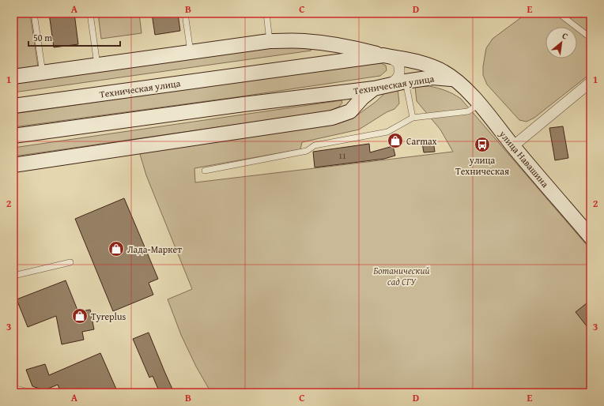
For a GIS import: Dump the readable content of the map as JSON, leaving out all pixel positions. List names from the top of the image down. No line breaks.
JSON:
{"streets":{"main road":["Техническая улица","улица Навашина"]},"crossings":[["Техническая улица","улица Навашина"]],"parks":["Ботанический сад СГУ"],"places":{"shop":["Carmax","Лада-Маркет","Tyreplus"],"bus stop":["улица Техническая"]},"house_numbers":["11"],"scale_bar":"50 m","north":"top right","grid":{"columns":["A","B","C","D","E"],"rows":["1","2","3"]}}
